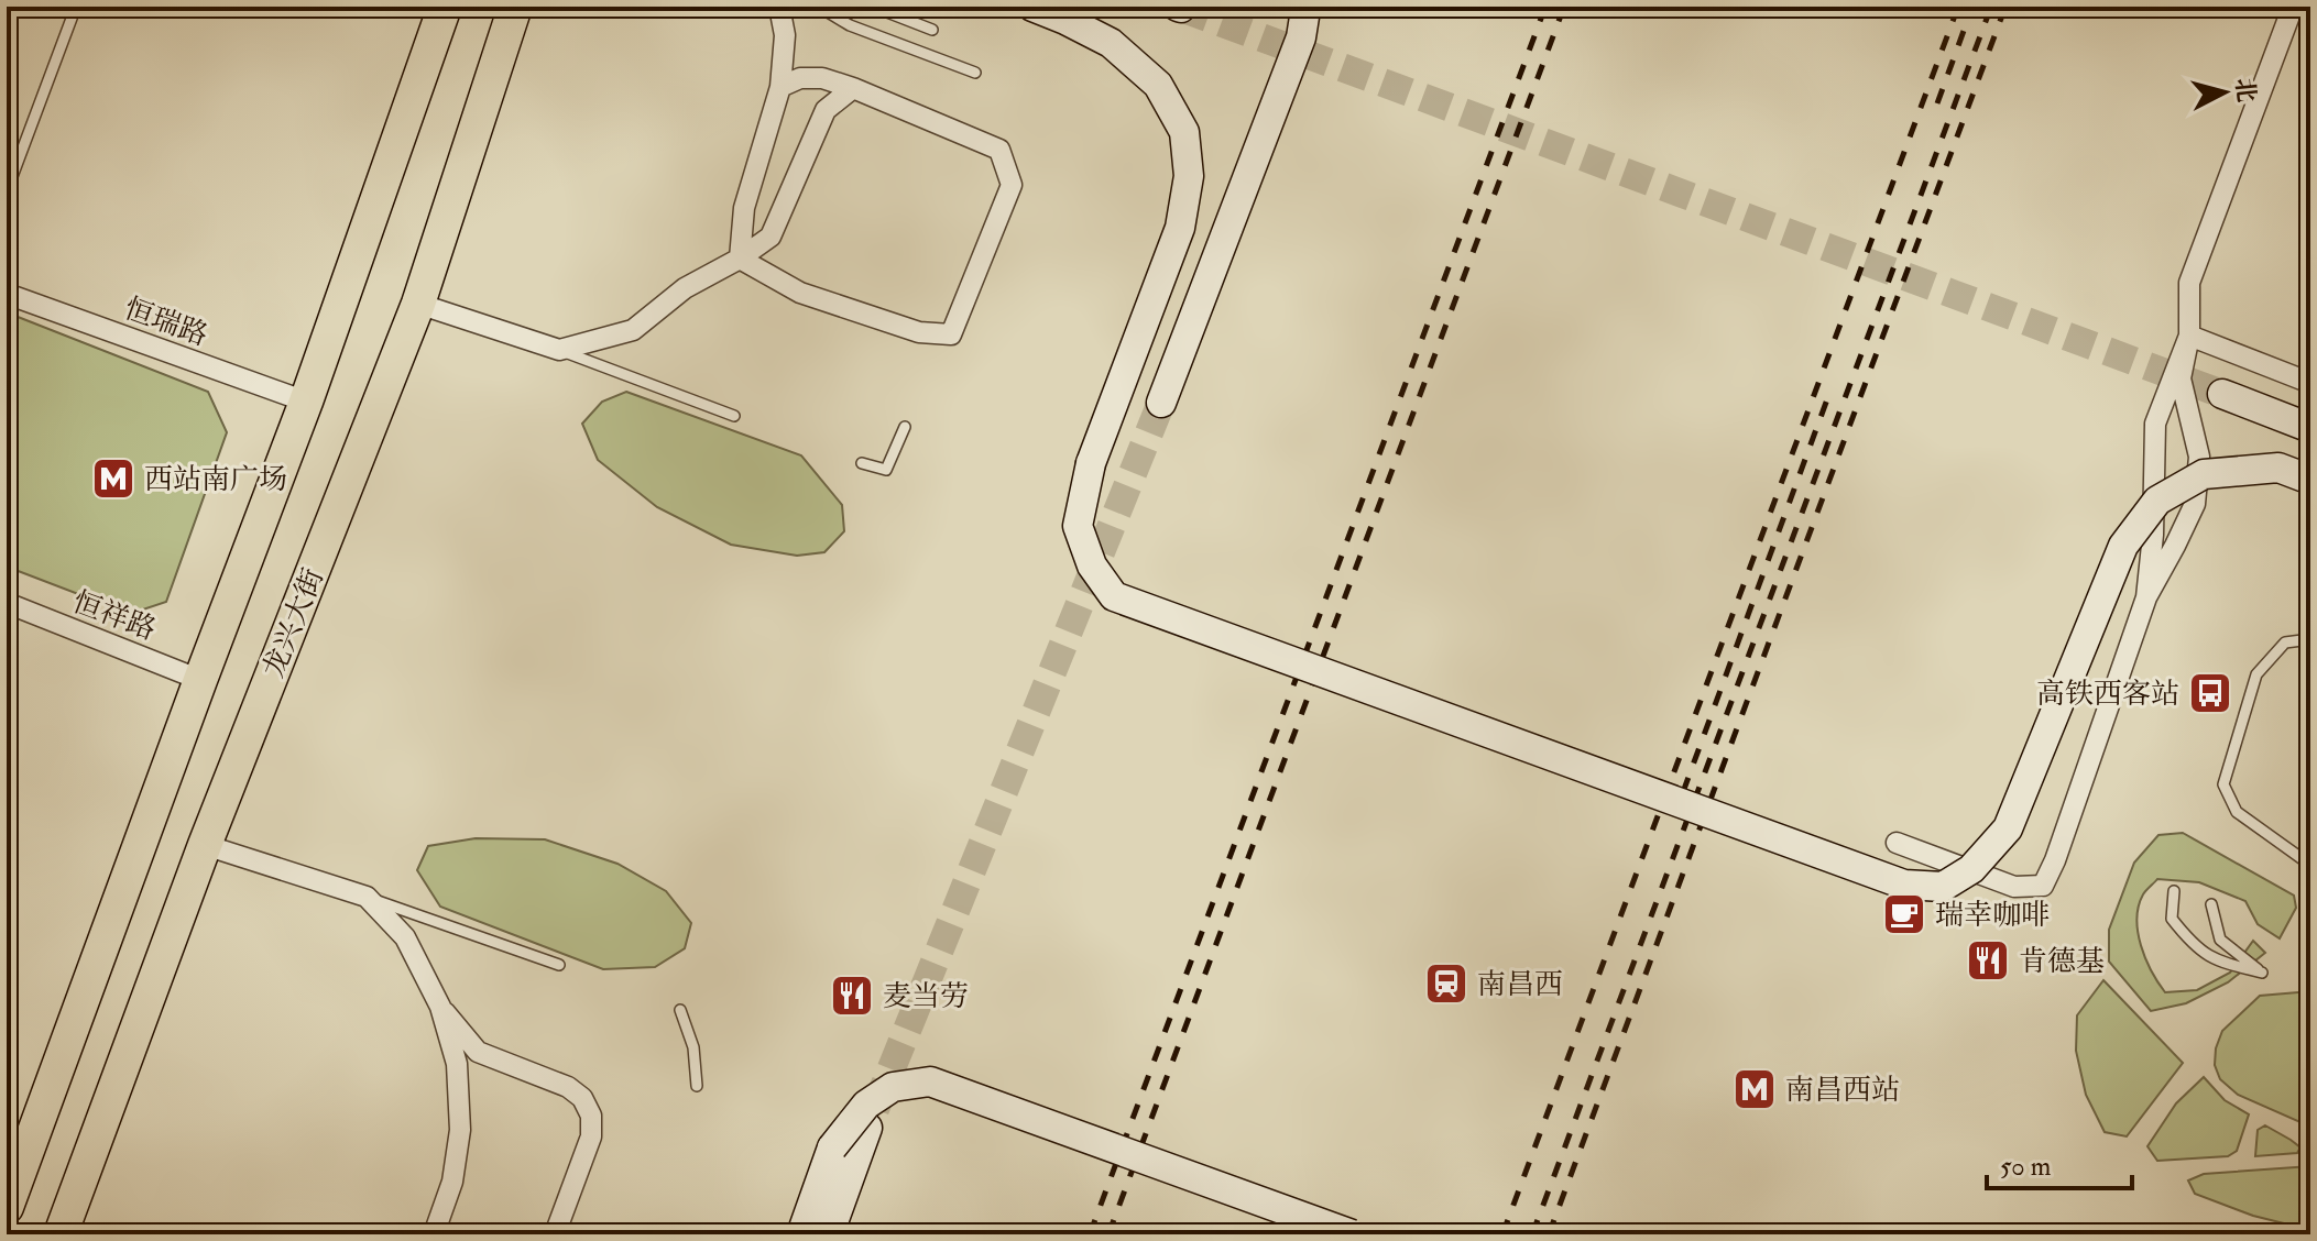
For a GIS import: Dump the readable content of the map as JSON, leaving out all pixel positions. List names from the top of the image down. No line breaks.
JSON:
{"streets":{"main road":["龙兴大街"],"street":["恒瑞路","恒祥路"]},"places":{"metro station":["西站南广场","南昌西站"],"bus stop":["高铁西客站"],"cafe":["瑞幸咖啡"],"restaurant":["肯德基","麦当劳"],"station":["南昌西"]},"scale_bar":"50 m","north":"right"}
